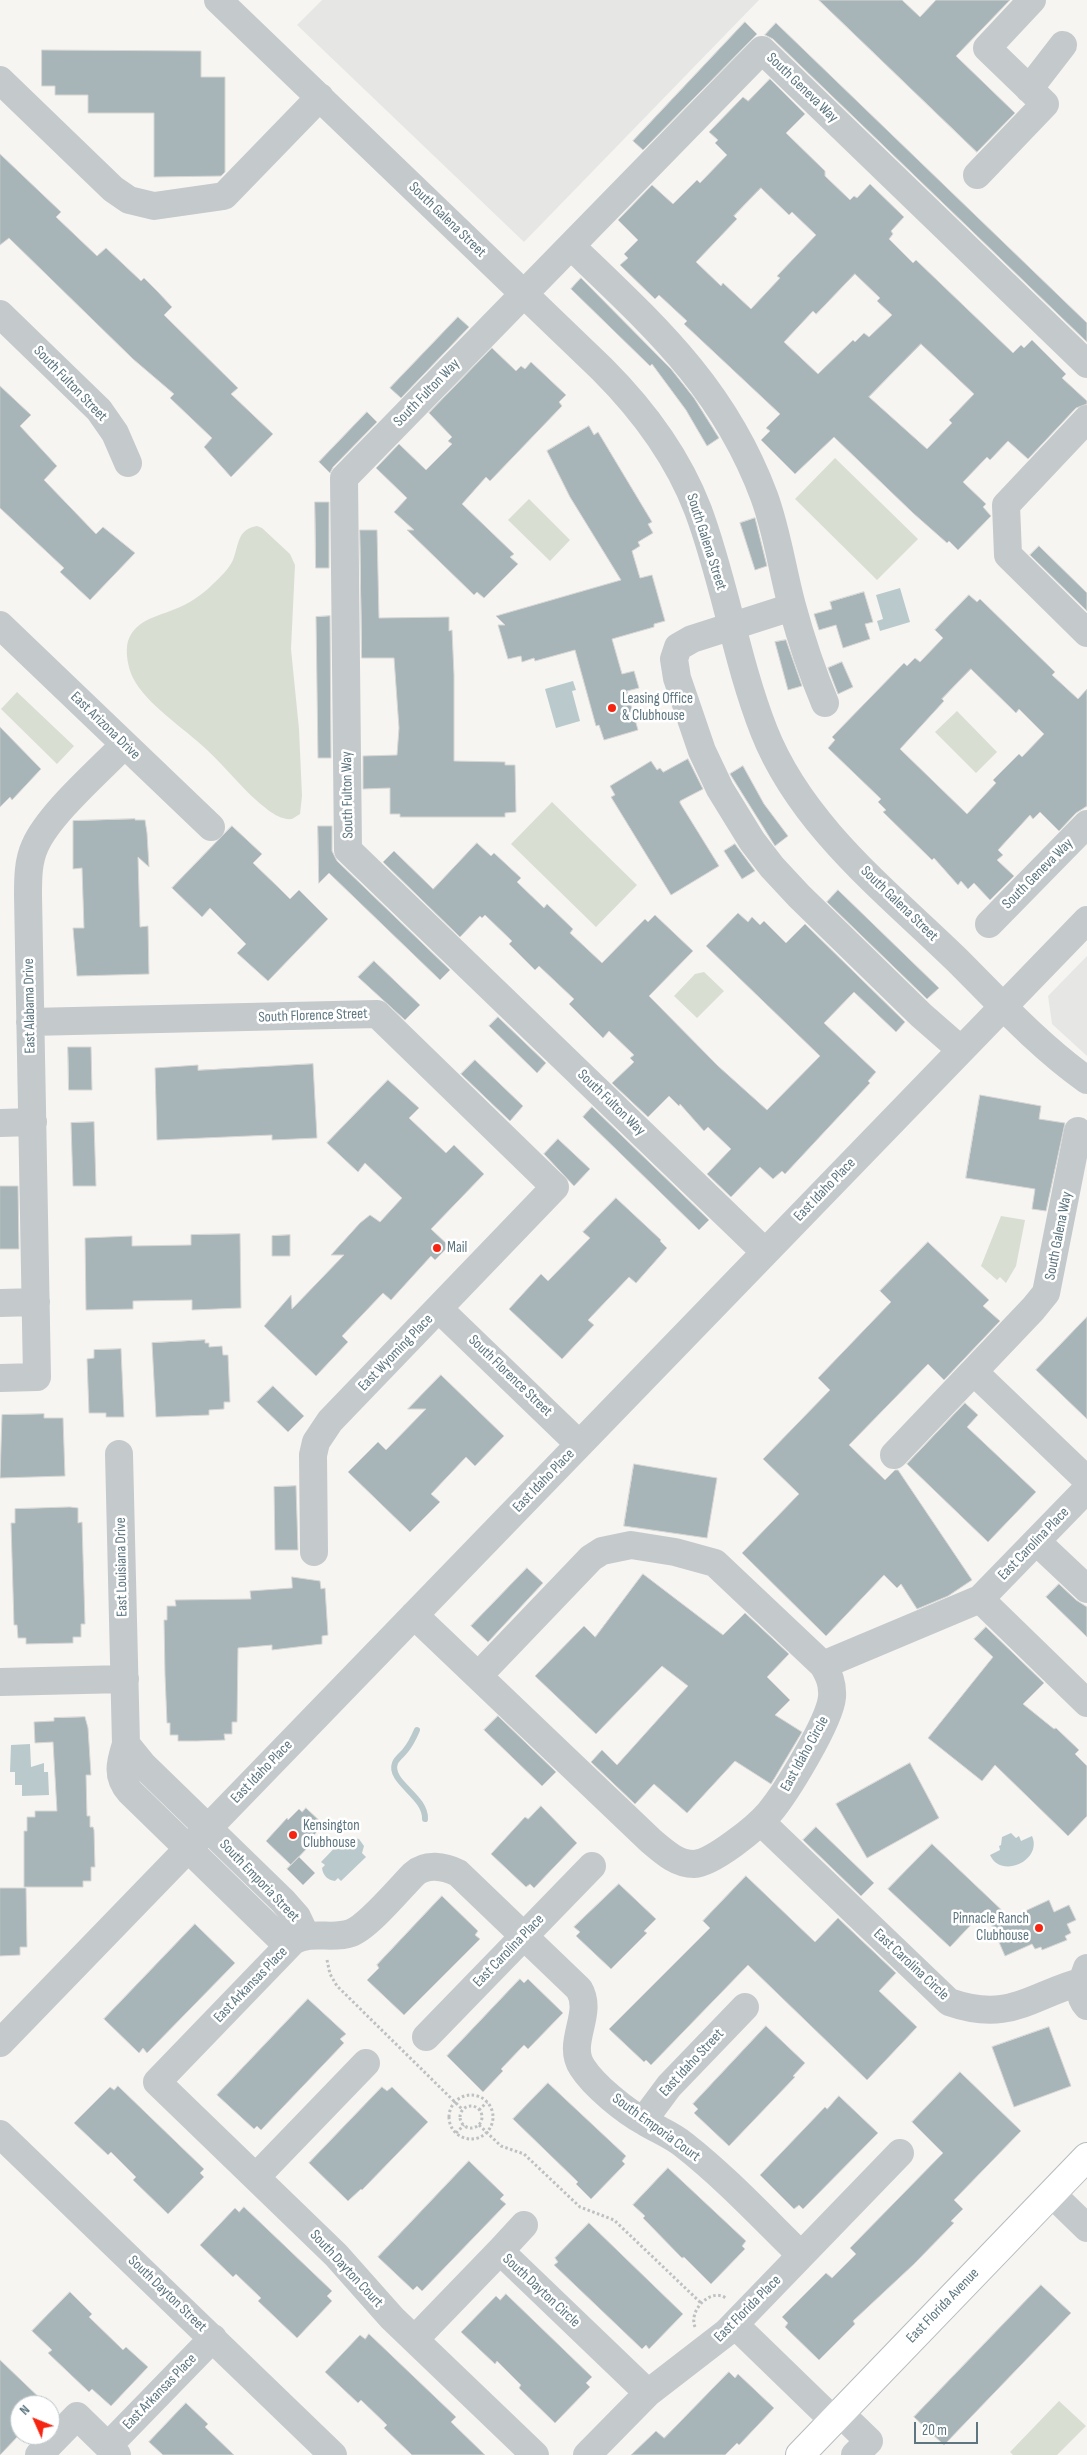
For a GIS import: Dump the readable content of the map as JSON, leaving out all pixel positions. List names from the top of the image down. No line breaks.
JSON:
{"streets":{"main road":["East Florida Avenue"],"street":["South Geneva Way","South Galena Street","South Fulton Street","South Fulton Way","East Arizona Drive","East Alabama Drive","South Florence Street","East Idaho Place","South Galena Way","East Wyoming Place","East Carolina Place","East Louisiana Drive","East Idaho Circle","South Emporia Street","East Carolina Circle","East Arkansas Place","East Idaho Street","South Emporia Court","South Dayton Court","South Dayton Circle","South Dayton Street","East Florida Place"]},"crossings":[["South Geneva Way","South Galena Street"],["South Geneva Way","South Fulton Way"],["South Galena Street","South Fulton Way"],["South Galena Street","East Idaho Place"],["South Fulton Way","East Idaho Place"],["East Arizona Drive","East Alabama Drive"],["East Alabama Drive","South Florence Street"],["South Florence Street","East Idaho Place"],["South Florence Street","East Wyoming Place"],["East Idaho Place","East Louisiana Drive"],["East Idaho Place","East Idaho Circle"],["East Idaho Place","South Emporia Street"],["East Carolina Place","South Emporia Court"],["East Louisiana Drive","South Emporia Street"],["East Idaho Circle","East Carolina Circle"],["South Emporia Street","East Arkansas Place"],["South Emporia Street","South Emporia Court"],["East Arkansas Place","South Emporia Court"],["East Arkansas Place","South Dayton Court"],["East Arkansas Place","South Dayton Street"],["East Idaho Street","South Emporia Court"],["South Emporia Court","East Florida Place"],["South Dayton Court","South Dayton Circle"],["South Dayton Circle","East Florida Place"]],"places":["Leasing Office & Clubhouse","Mail","Kensington Clubhouse","Pinnacle Ranch Clubhouse"],"scale_bar":"20 m","north":"top left"}
